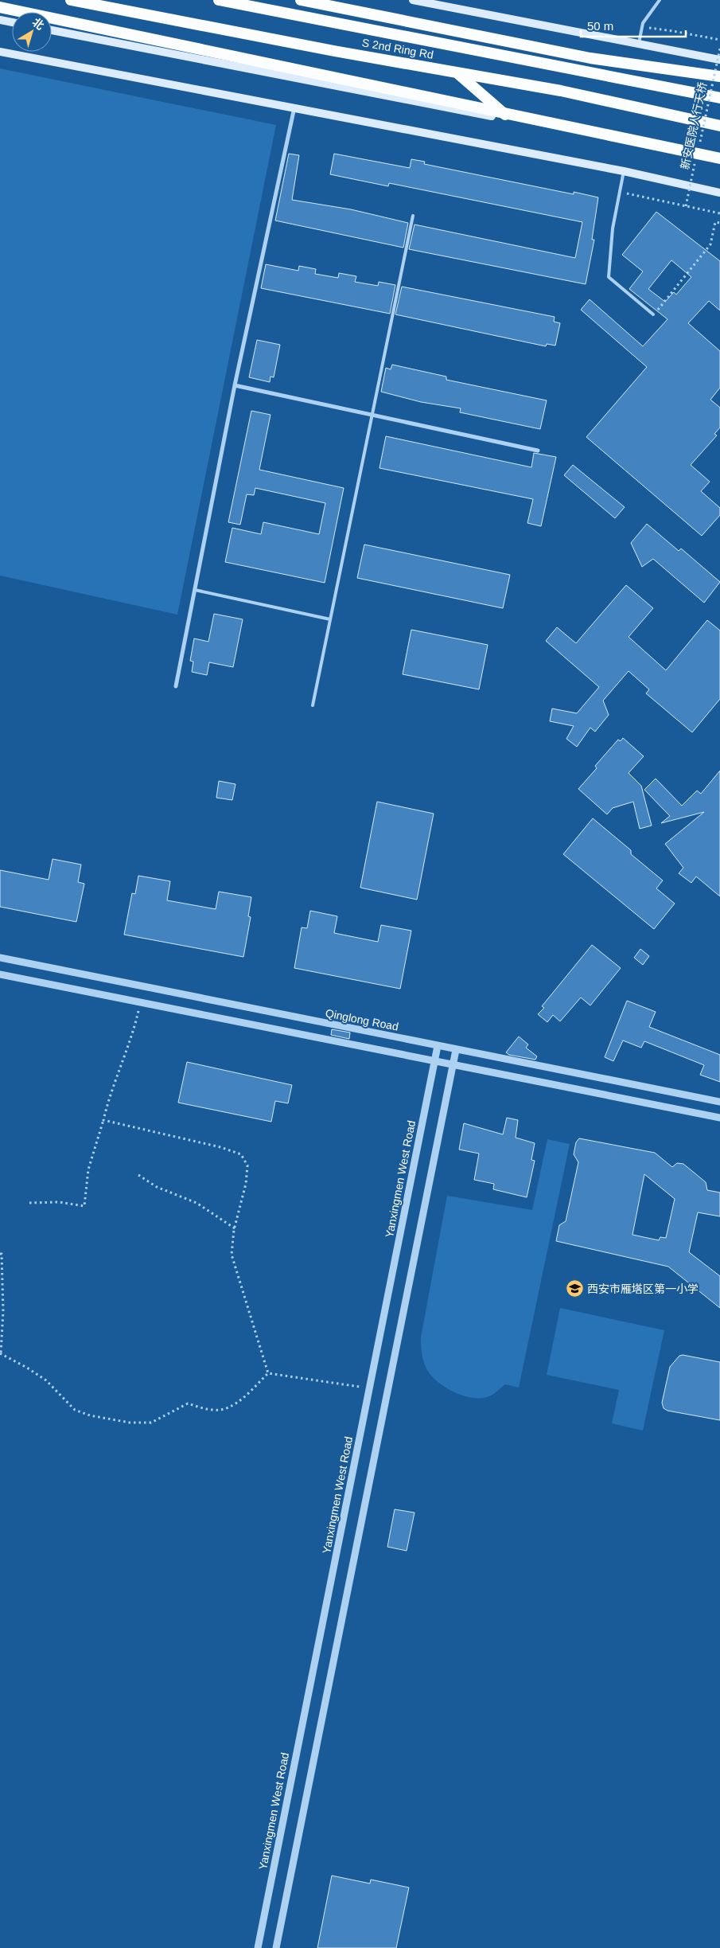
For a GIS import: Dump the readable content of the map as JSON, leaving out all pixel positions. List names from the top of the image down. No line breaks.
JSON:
{"streets":{"highway":["S 2nd Ring Rd"],"street":["Qinglong Road","Yanxingmen West Road"],"path":["新安医院人行天桥"]},"crossings":[["Qinglong Road","Yanxingmen West Road"]],"places":{"school or university":["西安市雁塔区第一小学"]},"scale_bar":"50 m","north":"top right"}
